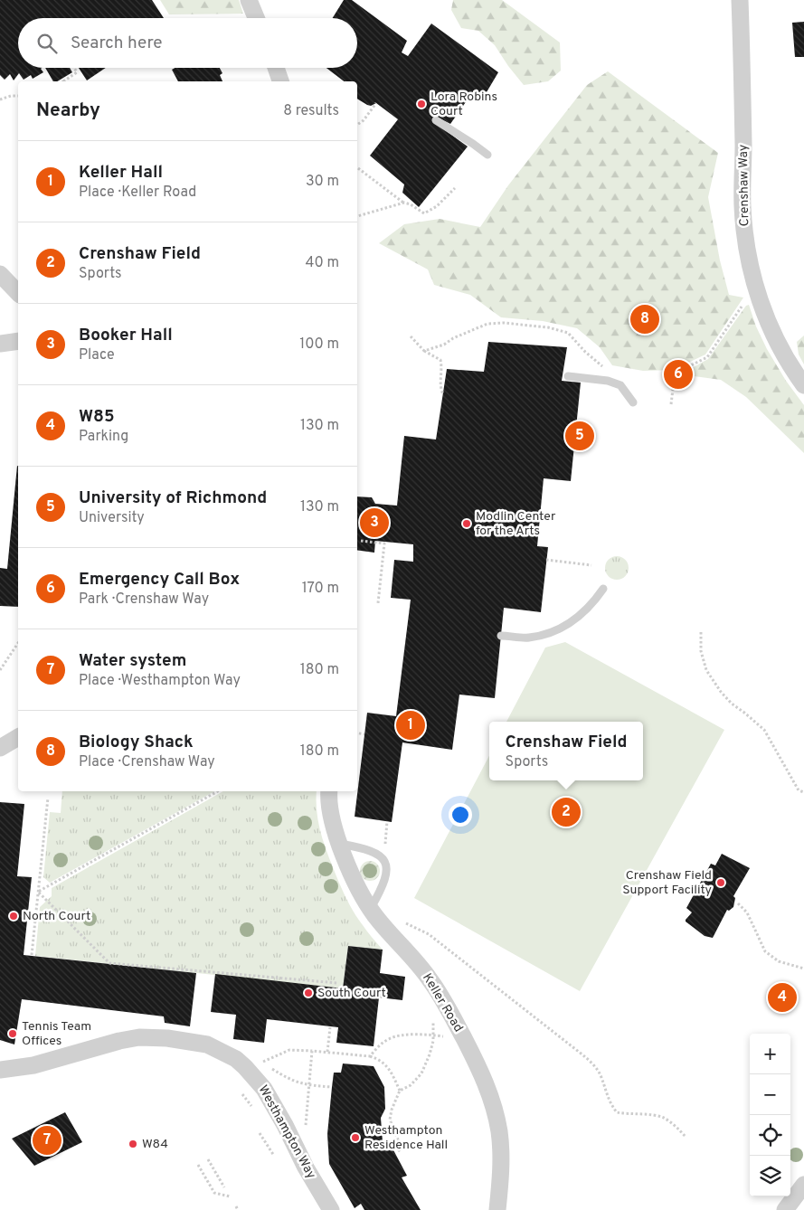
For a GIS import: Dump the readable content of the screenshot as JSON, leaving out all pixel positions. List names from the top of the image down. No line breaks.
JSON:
{"streets":{"street":["Crenshaw Way","Keller Road","Westhampton Way"]},"places":["Lora Robins Court","Modlin Center for the Arts","Crenshaw Field Support Facility","North Court","South Court","Tennis Team Offices","Westhampton Residence Hall","W84"],"page":{"search":"Search here","heading":["Nearby","8 results"],"list":[{"mark":"1","name":"Keller Hall","note":"Place · Keller Road","value":"30 m"},{"mark":"2","name":"Crenshaw Field","note":"Sports","value":"40 m"},{"mark":"3","name":"Booker Hall","note":"Place","value":"100 m"},{"mark":"4","name":"W85","note":"Parking","value":"130 m"},{"mark":"5","name":"University of Richmond","note":"University","value":"130 m"},{"mark":"6","name":"Emergency Call Box","note":"Park · Crenshaw Way","value":"170 m"},{"mark":"7","name":"Water system","note":"Place · Westhampton Way","value":"180 m"},{"mark":"8","name":"Biology Shack","note":"Place · Crenshaw Way","value":"180 m"}],"pins":["8","6","5","3","1","2","4","7"],"popup":["Crenshaw Field","Sports"],"map_buttons":["+","−"]}}
